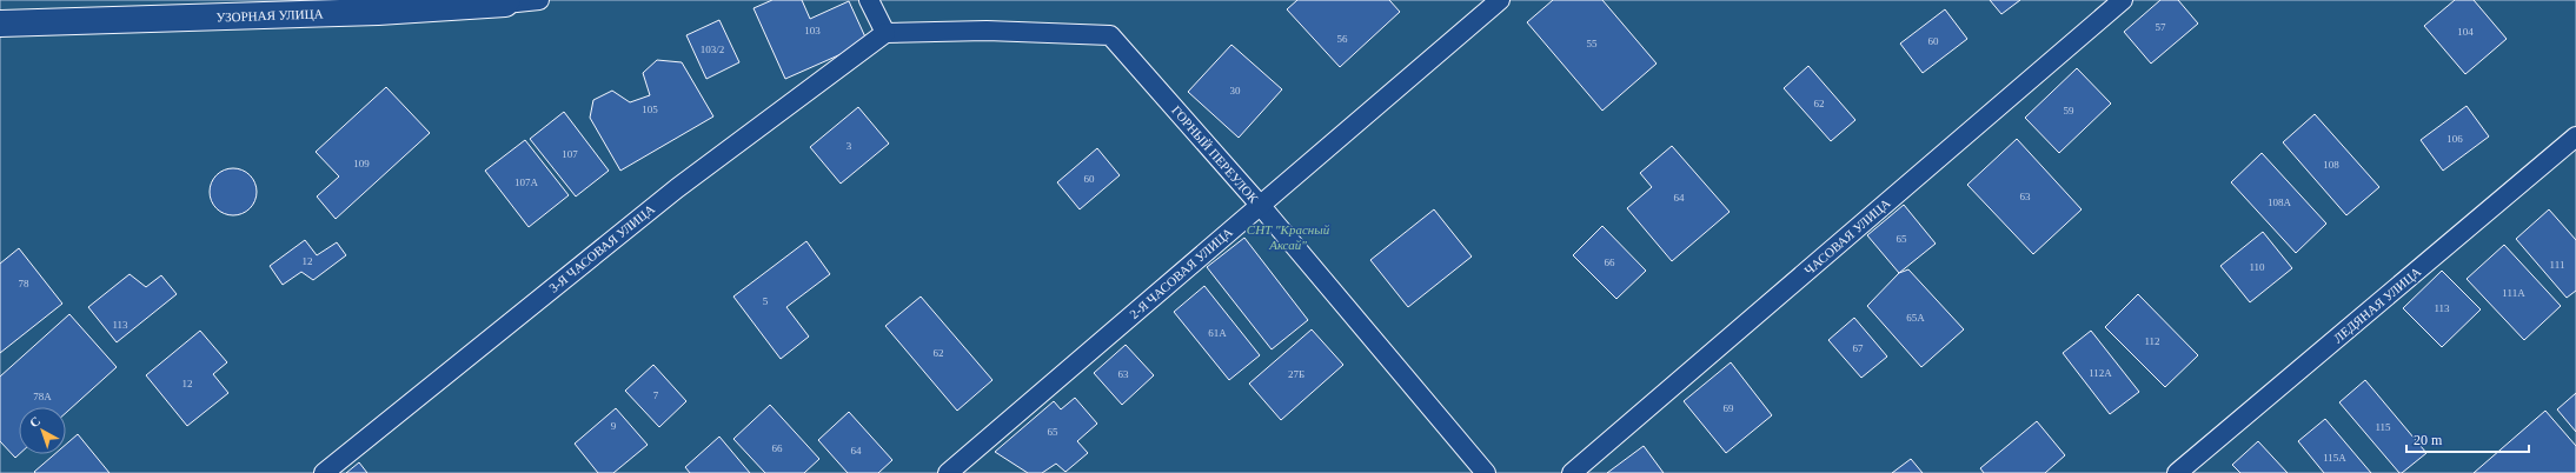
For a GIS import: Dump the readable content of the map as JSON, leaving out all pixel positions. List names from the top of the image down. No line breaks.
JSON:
{"streets":{"street":["УЗОРНАЯ УЛИЦА"],"lane":["ГОРНЫЙ ПЕРЕУЛОК","ЧАСОВАЯ УЛИЦА","3-Я ЧАСОВАЯ УЛИЦА","2-Я ЧАСОВАЯ УЛИЦА","ЛЕДЯНАЯ УЛИЦА"]},"crossings":[["ГОРНЫЙ ПЕРЕУЛОК","3-Я ЧАСОВАЯ УЛИЦА"],["ГОРНЫЙ ПЕРЕУЛОК","2-Я ЧАСОВАЯ УЛИЦА"]],"parks":["СНТ \"Красный Аксай\""],"house_numbers":["57","103","104","56","60","55","103/2","30","62","105","59","106","3","107","109","108","60","107А","63","64","108А","65","12","66","111","110","78","111А","5","113","65А","113","61А","112","67","62","112А","63","27Б","12","7","78А","69","9","115","65","66","64","115А"],"scale_bar":"20 m","north":"top left"}
